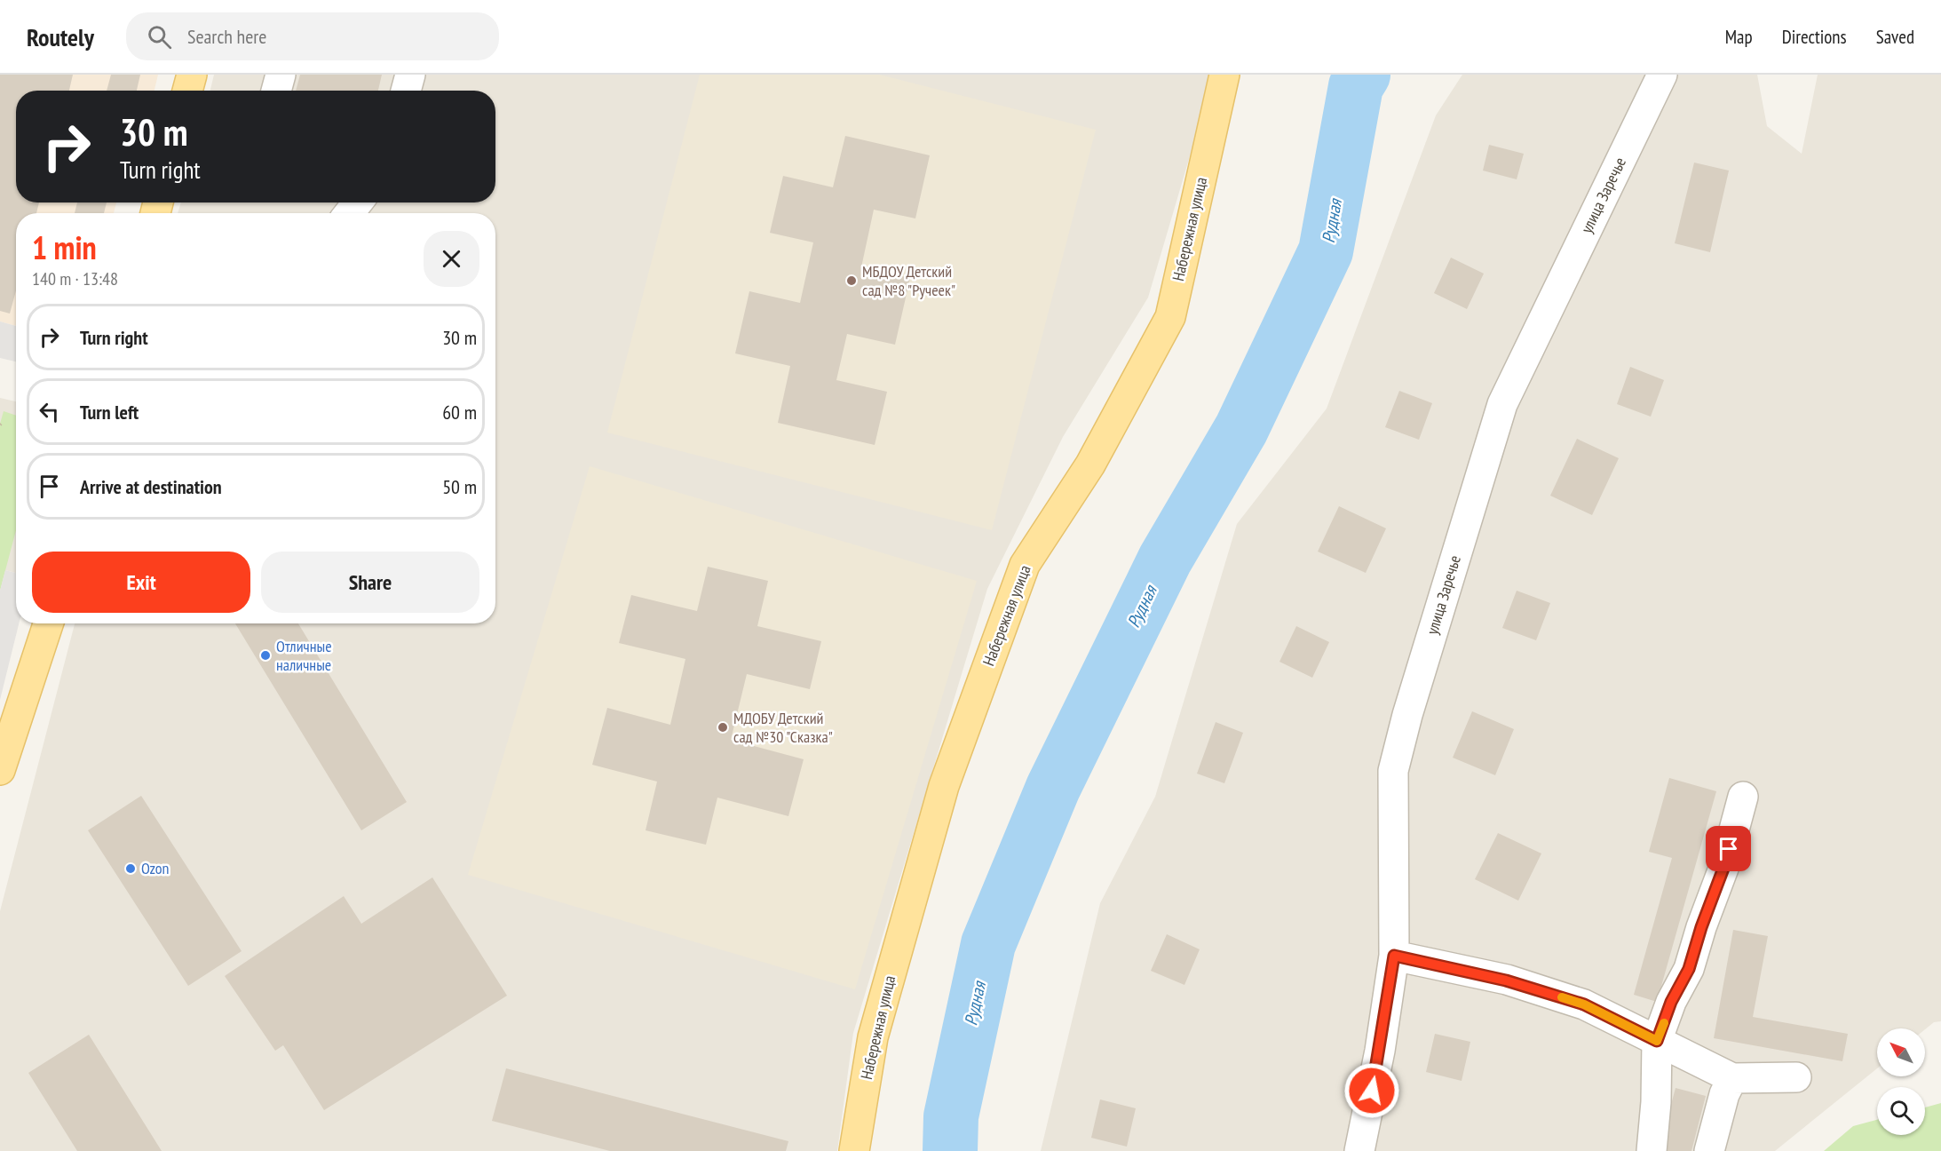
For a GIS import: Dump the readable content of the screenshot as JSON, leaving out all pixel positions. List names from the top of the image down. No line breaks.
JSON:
{"streets":{"main road":["Набережная улица"],"street":["улица Заречье"]},"water":["Рудная"],"places":["МБДОУ Детский сад №8 \"Ручеек\"","Отличные наличные","МДОБУ Детский сад №30 \"Сказка\"","Ozon"],"north":"top left","page":{"header":"Routely","search":"Search here","nav":["Map","Directions","Saved"],"turn":["30 m","Turn right"],"heading":["1 min","140 m · 13:48"],"list":[{"name":"Turn right","value":"30 m"},{"name":"Turn left","value":"60 m"},{"name":"Arrive at destination","value":"50 m"}],"buttons":["Exit","Share"]}}
